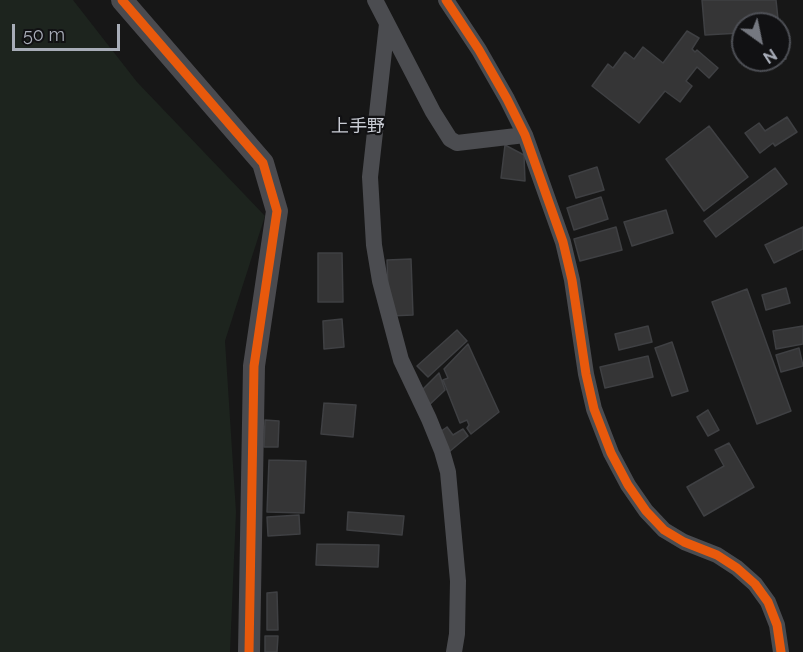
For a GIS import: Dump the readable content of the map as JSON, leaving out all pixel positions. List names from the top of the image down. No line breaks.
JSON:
{"districts":["上手野"],"scale_bar":"50 m","north":"bottom right"}
